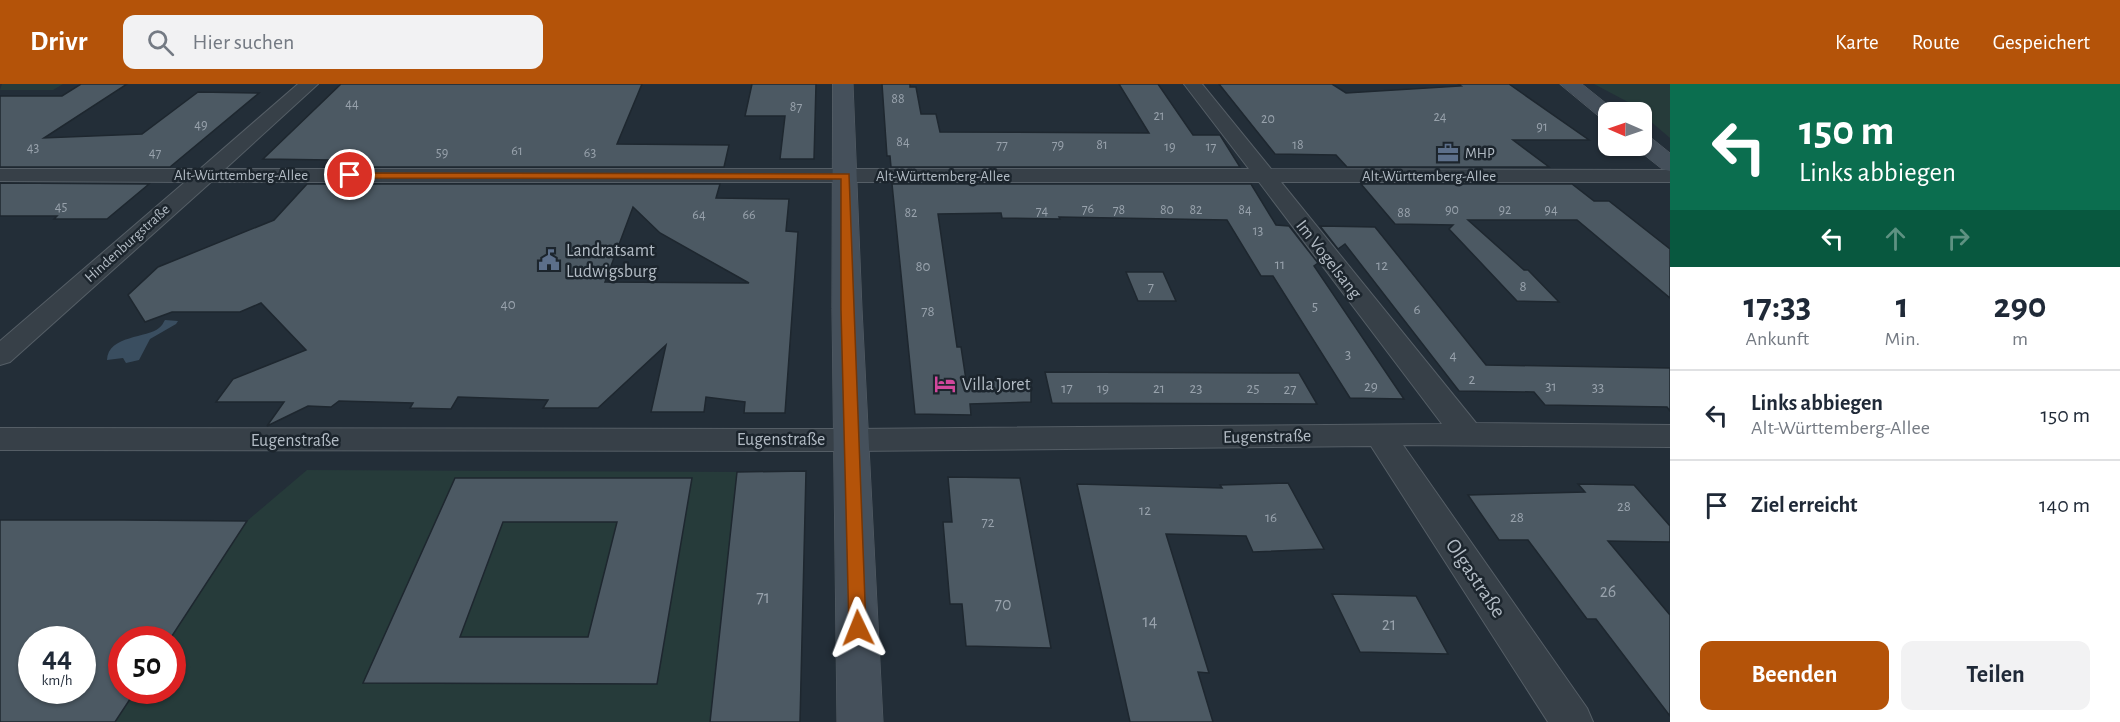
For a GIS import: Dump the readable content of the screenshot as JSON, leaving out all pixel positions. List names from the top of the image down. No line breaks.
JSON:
{"streets":{"street":["Alt-Württemberg-Allee","Hindenburgstraße","Im Vogelsang","Eugenstraße","Olgastraße"]},"crossings":[["Alt-Württemberg-Allee","Hindenburgstraße"],["Alt-Württemberg-Allee","Im Vogelsang"],["Im Vogelsang","Eugenstraße"],["Eugenstraße","Olgastraße"]],"places":{"office":["MHP"],"public building":["Landratsamt Ludwigsburg"],"hotel":["Villa Joret"]},"house_numbers":["88","44","87","21","24","20","49","91","84","77","79","81","18","19","17","43","61","47","59","63","45","76","78","80","82","84","90","92","94","74","82","88","64","66","13","11","12","80","8","7","40","5","6","78","3","4","2","29","31","33","17","19","21","23","25","27","28","12","16","28","72","26","71","70","14","21"],"north":"left","page":{"header":"Drivr","search":"Hier suchen","nav":["Karte","Route","Gespeichert"],"turn":["150 m","Links abbiegen"],"eta":["17:33","Ankunft","1","Min.","290","m"],"list":[{"name":"Links abbiegen","note":"Alt-Württemberg-Allee","value":"150 m"},{"name":"Ziel erreicht","value":"140 m"}],"speed":"44 km/h","limit":"50","buttons":["Beenden","Teilen"]}}
